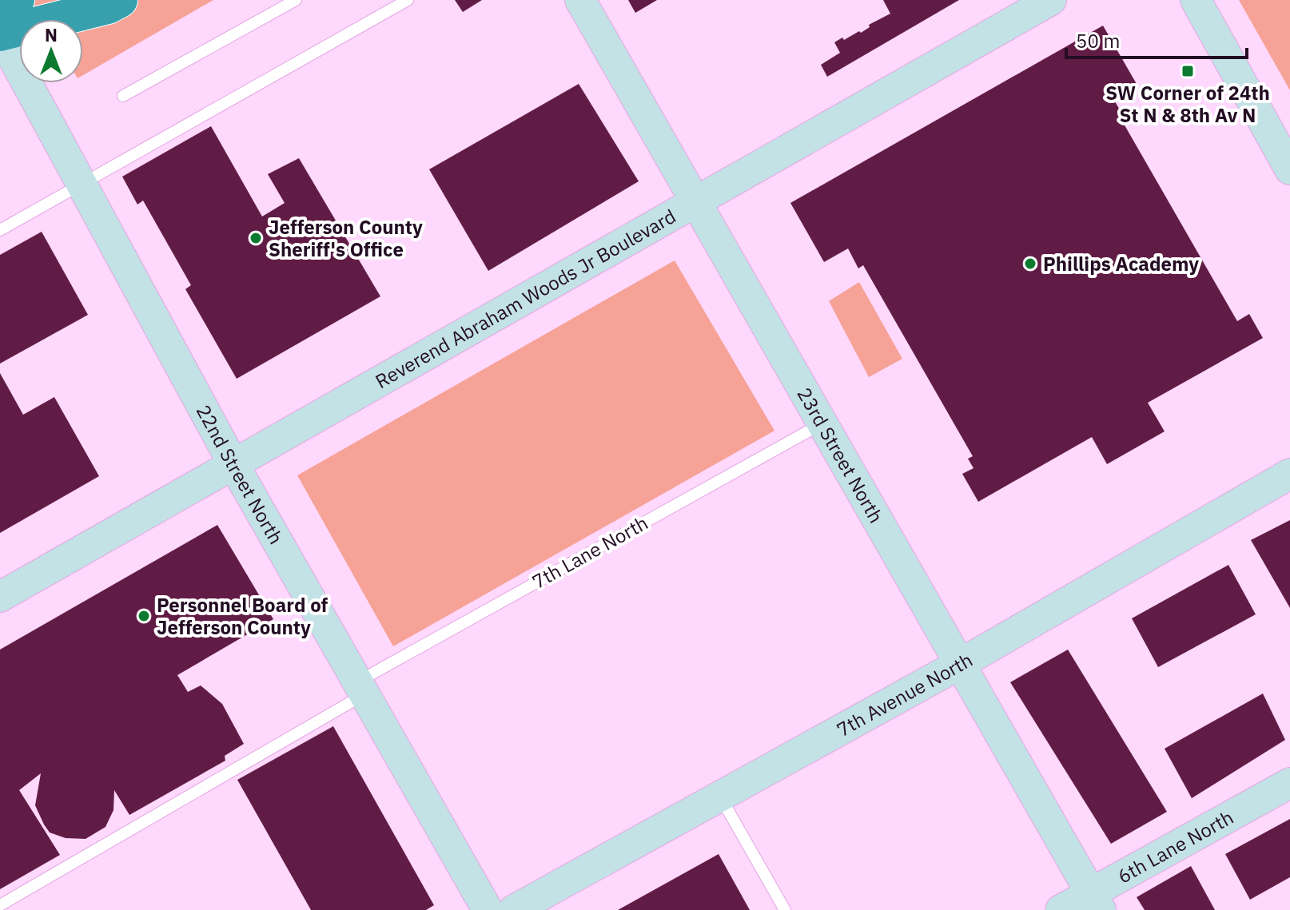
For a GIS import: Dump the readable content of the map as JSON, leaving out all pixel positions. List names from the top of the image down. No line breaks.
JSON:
{"streets":{"street":["Reverend Abraham Woods Jr Boulevard","23rd Street North","22nd Street North","7th Avenue North","6th Lane North"],"lane":["7th Lane North"]},"crossings":[["Reverend Abraham Woods Jr Boulevard","23rd Street North"],["Reverend Abraham Woods Jr Boulevard","22nd Street North"],["23rd Street North","7th Lane North"],["23rd Street North","7th Avenue North"],["23rd Street North","6th Lane North"],["22nd Street North","7th Lane North"]],"places":{"transit":["SW Corner of 24th St N & 8th Av N"],"other":["Jefferson County Sheriff's Office","Phillips Academy","Personnel Board of Jefferson County"]},"scale_bar":"50 m","north":"top"}
